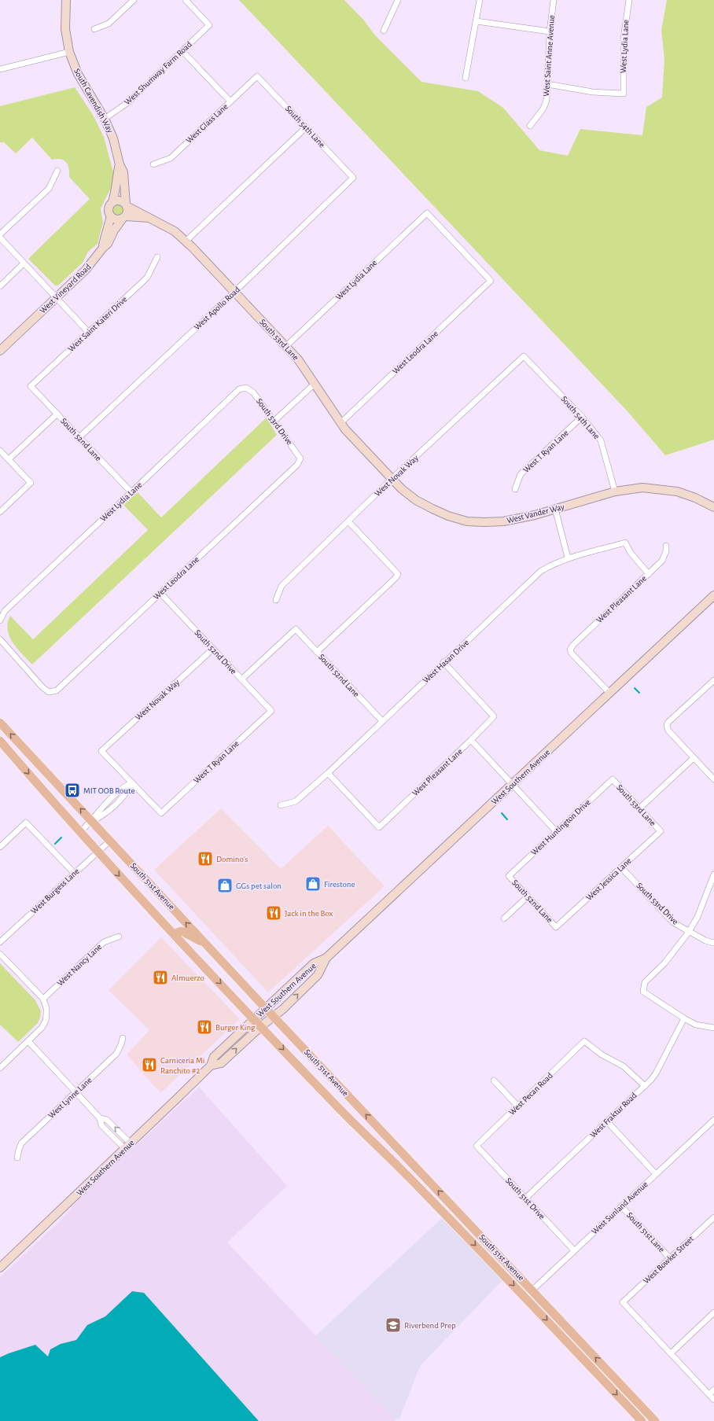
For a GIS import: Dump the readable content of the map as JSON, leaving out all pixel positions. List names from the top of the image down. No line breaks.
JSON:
{"streets":{"main road":["South 51st Avenue"],"street":["West Lydia Lane","West Saint Anne Avenue","West Shumway Farm Road","South Cavendish Way","West Glass Lane","South 54th Lane","West Vineyard Road","West Apollo Road","West Saint Kateri Drive","South 53rd Lane","West Leodra Lane","South 53rd Drive","South 52nd Lane","West T Ryan Lane","West Novak Way","West Vander Way","West Pleasant Lane","South 52nd Drive","West Hasan Drive","West Southern Avenue","West Huntington Drive","West Jessica Lane","West Burgess Lane","West Nancy Lane","West Pecan Road","West Lynne Lane","West Fraktur Road","South 51st Drive","West Sunland Avenue","South 51st Lane","West Bowker Street"]},"crossings":[["West Lydia Lane","West Saint Anne Avenue"],["West Lydia Lane","South 53rd Lane"],["West Lydia Lane","West Leodra Lane"],["West Lydia Lane","South 53rd Drive"],["West Lydia Lane","South 52nd Lane"],["West Shumway Farm Road","South Cavendish Way"],["South Cavendish Way","West Vineyard Road"],["South Cavendish Way","South 53rd Lane"],["West Glass Lane","South 54th Lane"],["South 54th Lane","West Apollo Road"],["South 54th Lane","West T Ryan Lane"],["South 54th Lane","West Novak Way"],["South 54th Lane","West Vander Way"],["West Vineyard Road","South 53rd Lane"],["West Apollo Road","South 53rd Lane"],["West Apollo Road","South 52nd Lane"],["West Saint Kateri Drive","South 52nd Lane"],["South 53rd Lane","West Leodra Lane"],["South 53rd Lane","West Novak Way"],["South 53rd Lane","West Vander Way"],["South 53rd Lane","West Huntington Drive"],["South 53rd Lane","West Jessica Lane"],["West Leodra Lane","South 53rd Drive"],["West Leodra Lane","South 52nd Drive"],["South 53rd Drive","West Jessica Lane"],["South 52nd Lane","South 52nd Drive"],["South 52nd Lane","West Hasan Drive"],["South 52nd Lane","West Huntington Drive"],["South 52nd Lane","West Jessica Lane"],["West T Ryan Lane","West Novak Way"],["West T Ryan Lane","South 52nd Drive"],["West Novak Way","West Vander Way"],["West Novak Way","South 52nd Drive"],["West Pleasant Lane","West Hasan Drive"],["West Pleasant Lane","West Southern Avenue"],["West Southern Avenue","South 51st Avenue"],["South 51st Avenue","West Burgess Lane"],["South 51st Avenue","West Sunland Avenue"],["West Pecan Road","West Fraktur Road"],["West Pecan Road","South 51st Drive"],["West Fraktur Road","South 51st Drive"],["South 51st Drive","West Sunland Avenue"],["West Sunland Avenue","South 51st Lane"],["South 51st Lane","West Bowker Street"]],"places":{"bus stop":["MIT OOB Route"],"restaurant":["Domino's","Jack in the Box","Almuerzo","Burger King","Carniceria Mi Ranchito #2"],"shop":["Firestone","GGs pet salon"],"school or university":["Riverbend Prep"]}}
